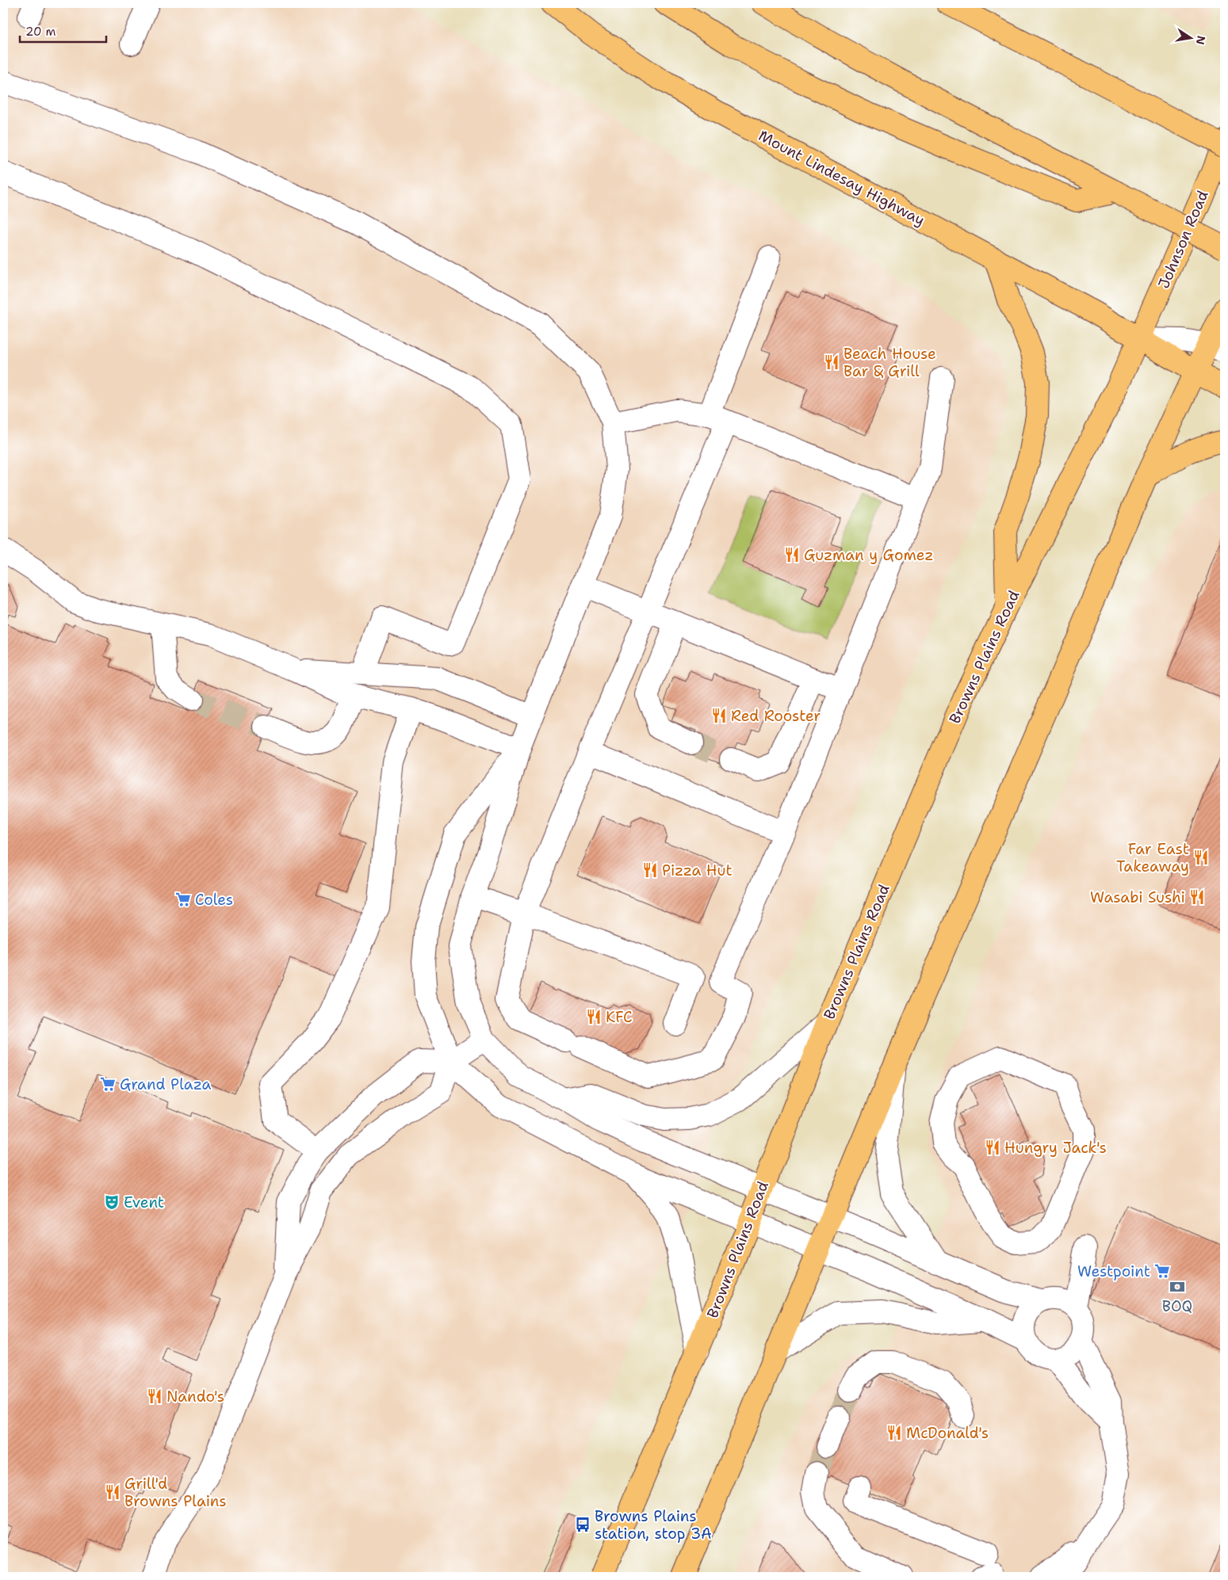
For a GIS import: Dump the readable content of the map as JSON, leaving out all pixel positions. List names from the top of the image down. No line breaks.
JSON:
{"streets":{"main road":["Mount Lindesay Highway","Johnson Road","Browns Plains Road"]},"crossings":[["Mount Lindesay Highway","Johnson Road"],["Mount Lindesay Highway","Browns Plains Road"],["Johnson Road","Browns Plains Road"]],"places":{"restaurant":["Beach House Bar & Grill","Guzman y Gomez","Red Rooster","Far East Takeaway","Pizza Hut","Wasabi Sushi","KFC","Hungry Jack's","Nando's","McDonald's","Grill'd Browns Plains"],"supermarket":["Coles","Grand Plaza","Westpoint"],"theatre":["Event"],"bank":["BOQ"],"bus stop":["Browns Plains station, stop 3A"]},"scale_bar":"20 m","north":"right"}
